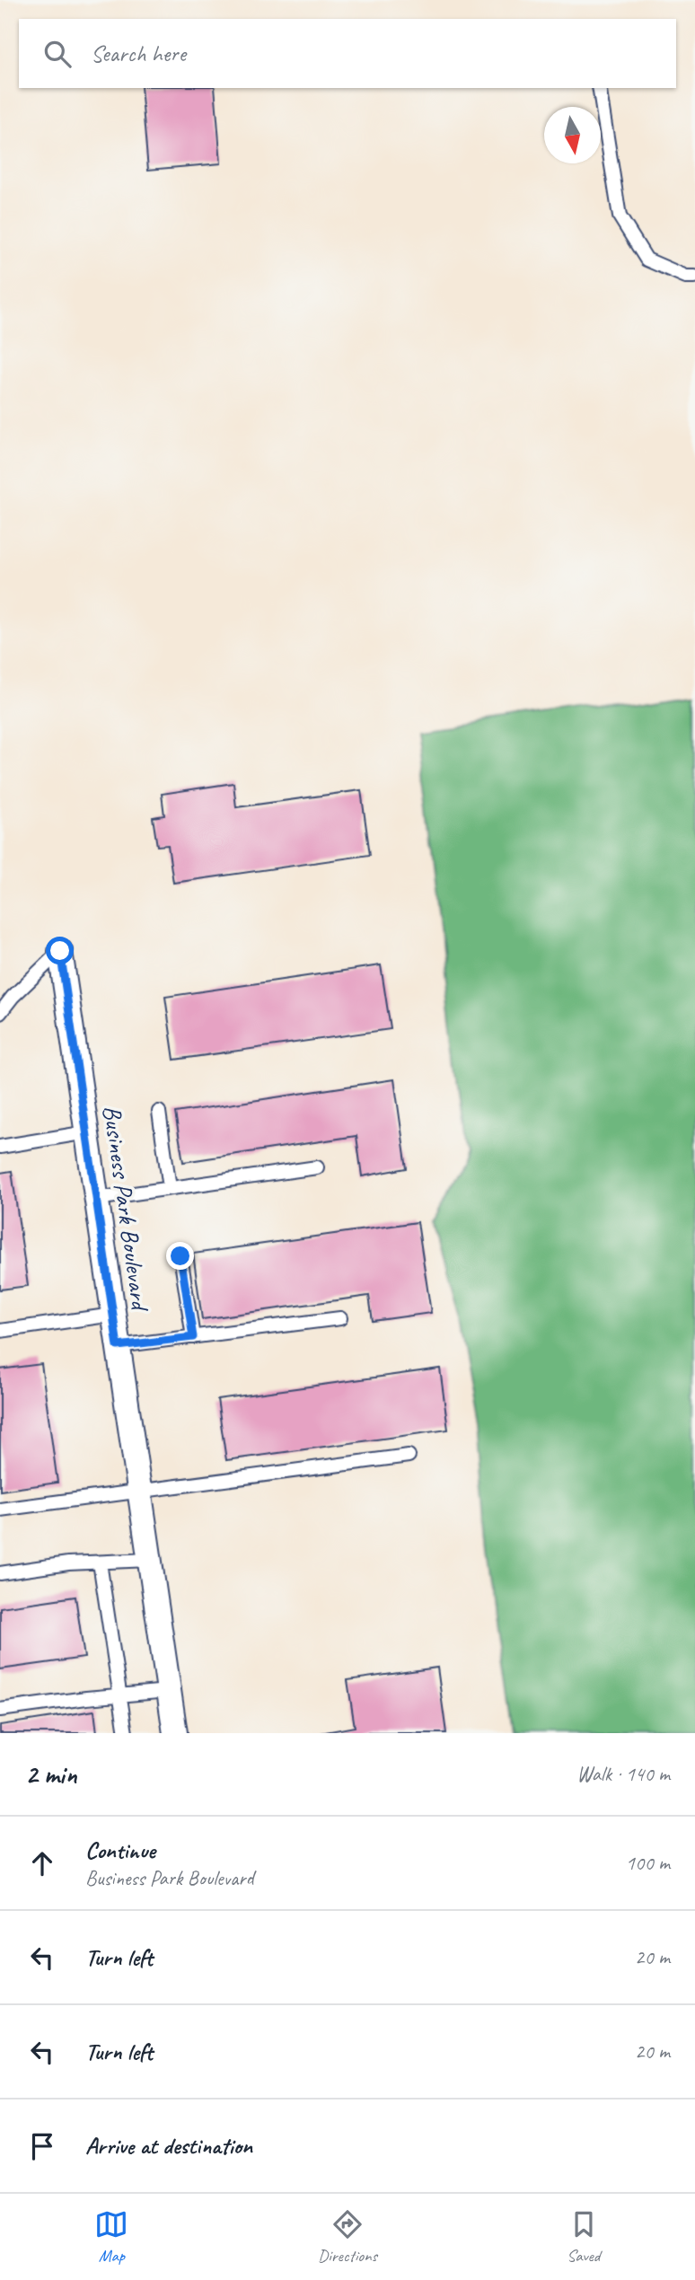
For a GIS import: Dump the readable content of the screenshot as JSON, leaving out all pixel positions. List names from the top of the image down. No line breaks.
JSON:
{"streets":{"street":["Business Park Boulevard"]},"north":"bottom","page":{"search":"Search here","heading":["2 min","Walk · 140 m"],"list":[["Continue","Business Park Boulevard","100 m"],["Turn left","20 m"],["Turn left","20 m"],"Arrive at destination"],"nav":["Map","Directions","Saved"]}}
